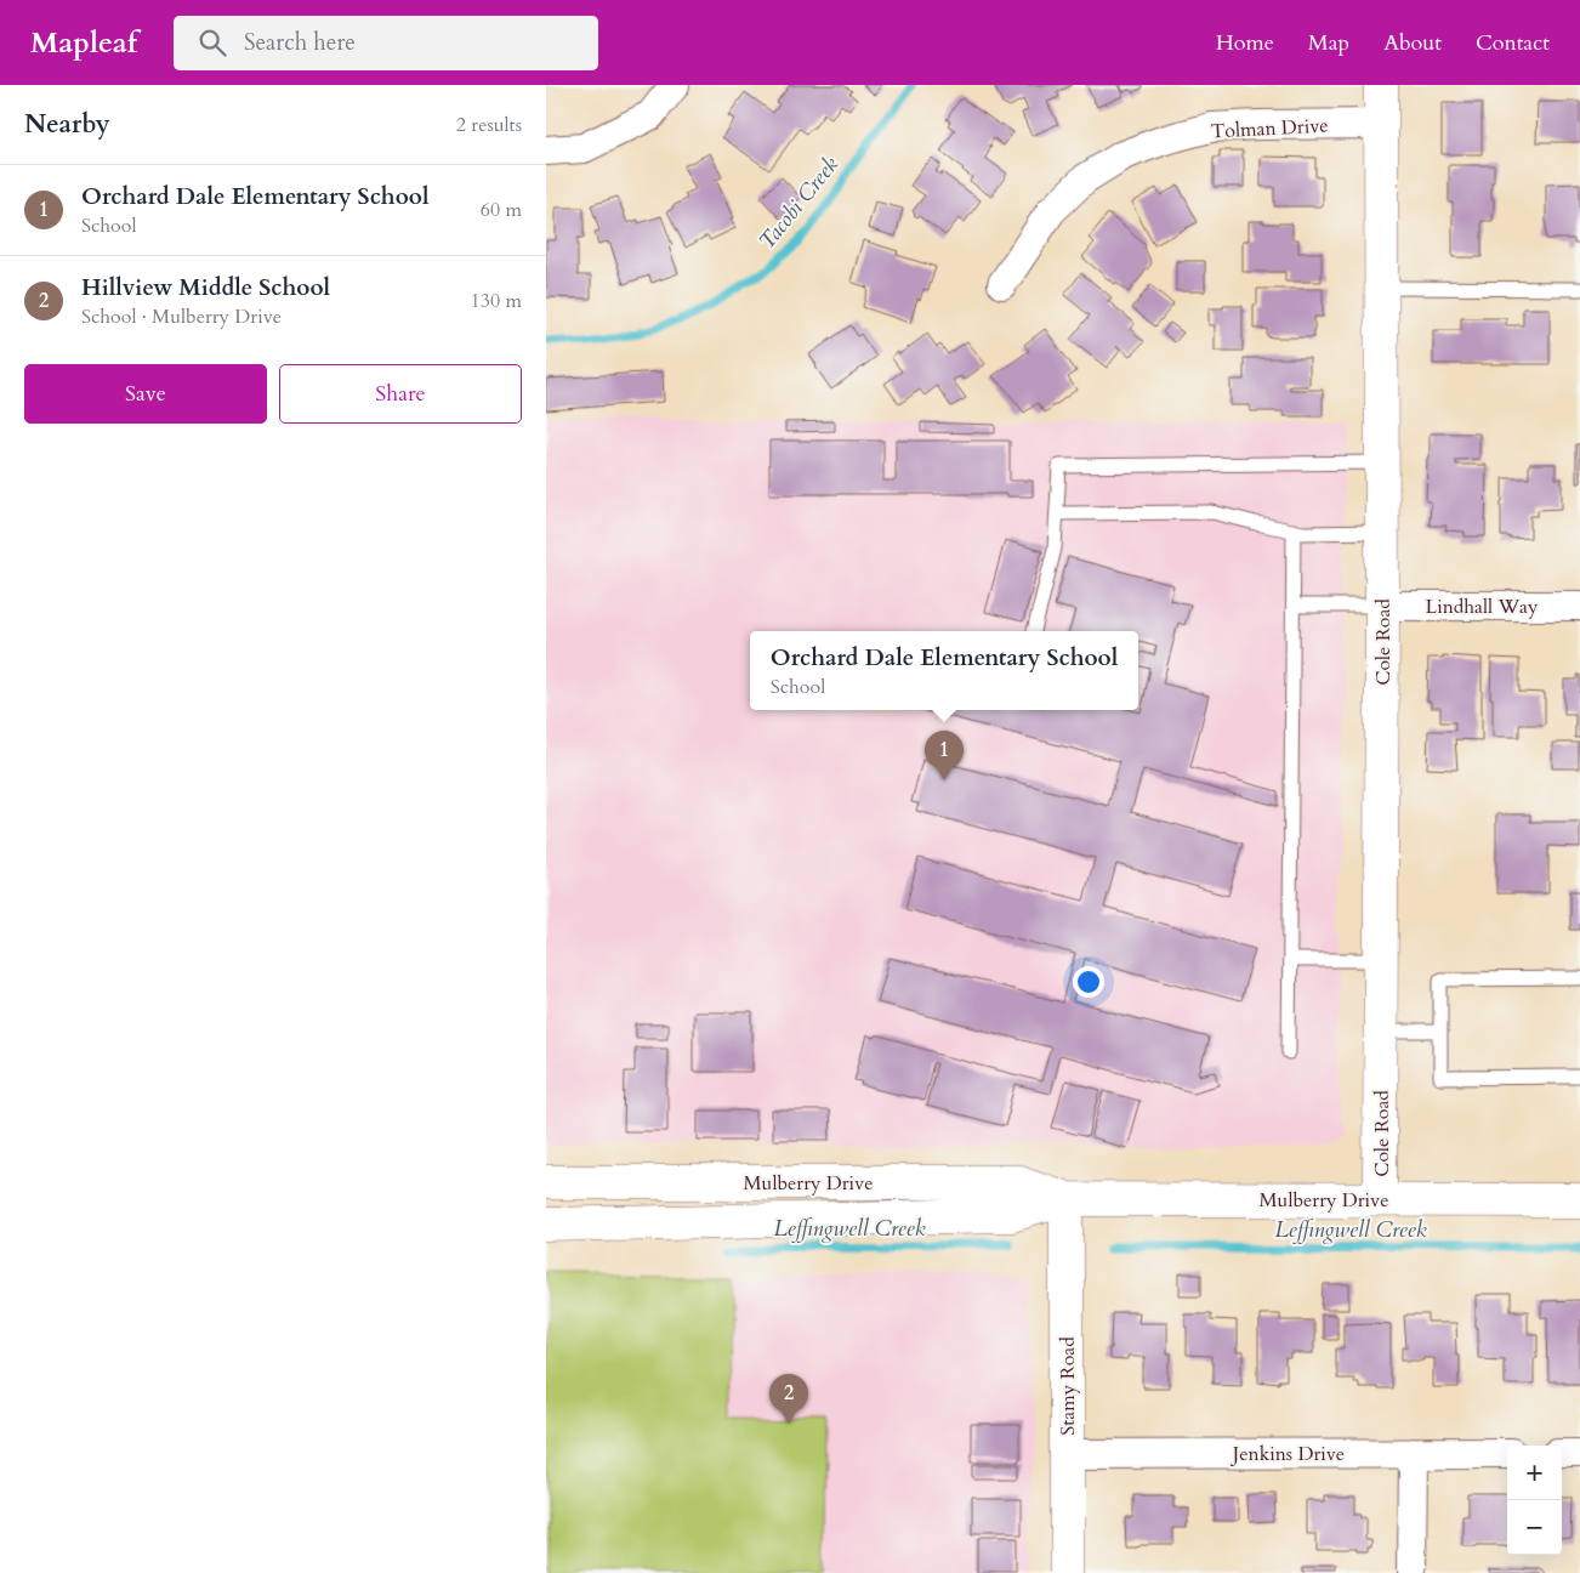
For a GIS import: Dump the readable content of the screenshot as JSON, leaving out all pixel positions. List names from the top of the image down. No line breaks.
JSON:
{"streets":{"street":["Tolman Drive","Lindhall Way","Cole Road","Mulberry Drive","Stamy Road","Jenkins Drive"]},"crossings":[["Tolman Drive","Cole Road"],["Lindhall Way","Cole Road"],["Cole Road","Mulberry Drive"],["Mulberry Drive","Stamy Road"],["Stamy Road","Jenkins Drive"]],"water":["Tacobi Creek","Leffingwell Creek"],"page":{"header":"Mapleaf","search":"Search here","nav":["Home","Map","About","Contact"],"heading":["Nearby","2 results"],"list":[{"mark":"1","name":"Orchard Dale Elementary School","note":"School","value":"60 m"},{"mark":"2","name":"Hillview Middle School","note":"School · Mulberry Drive","value":"130 m"}],"buttons":["Save","Share"],"popup":["Orchard Dale Elementary School","School"],"pins":["1","2"],"map_buttons":["+","−"]}}
